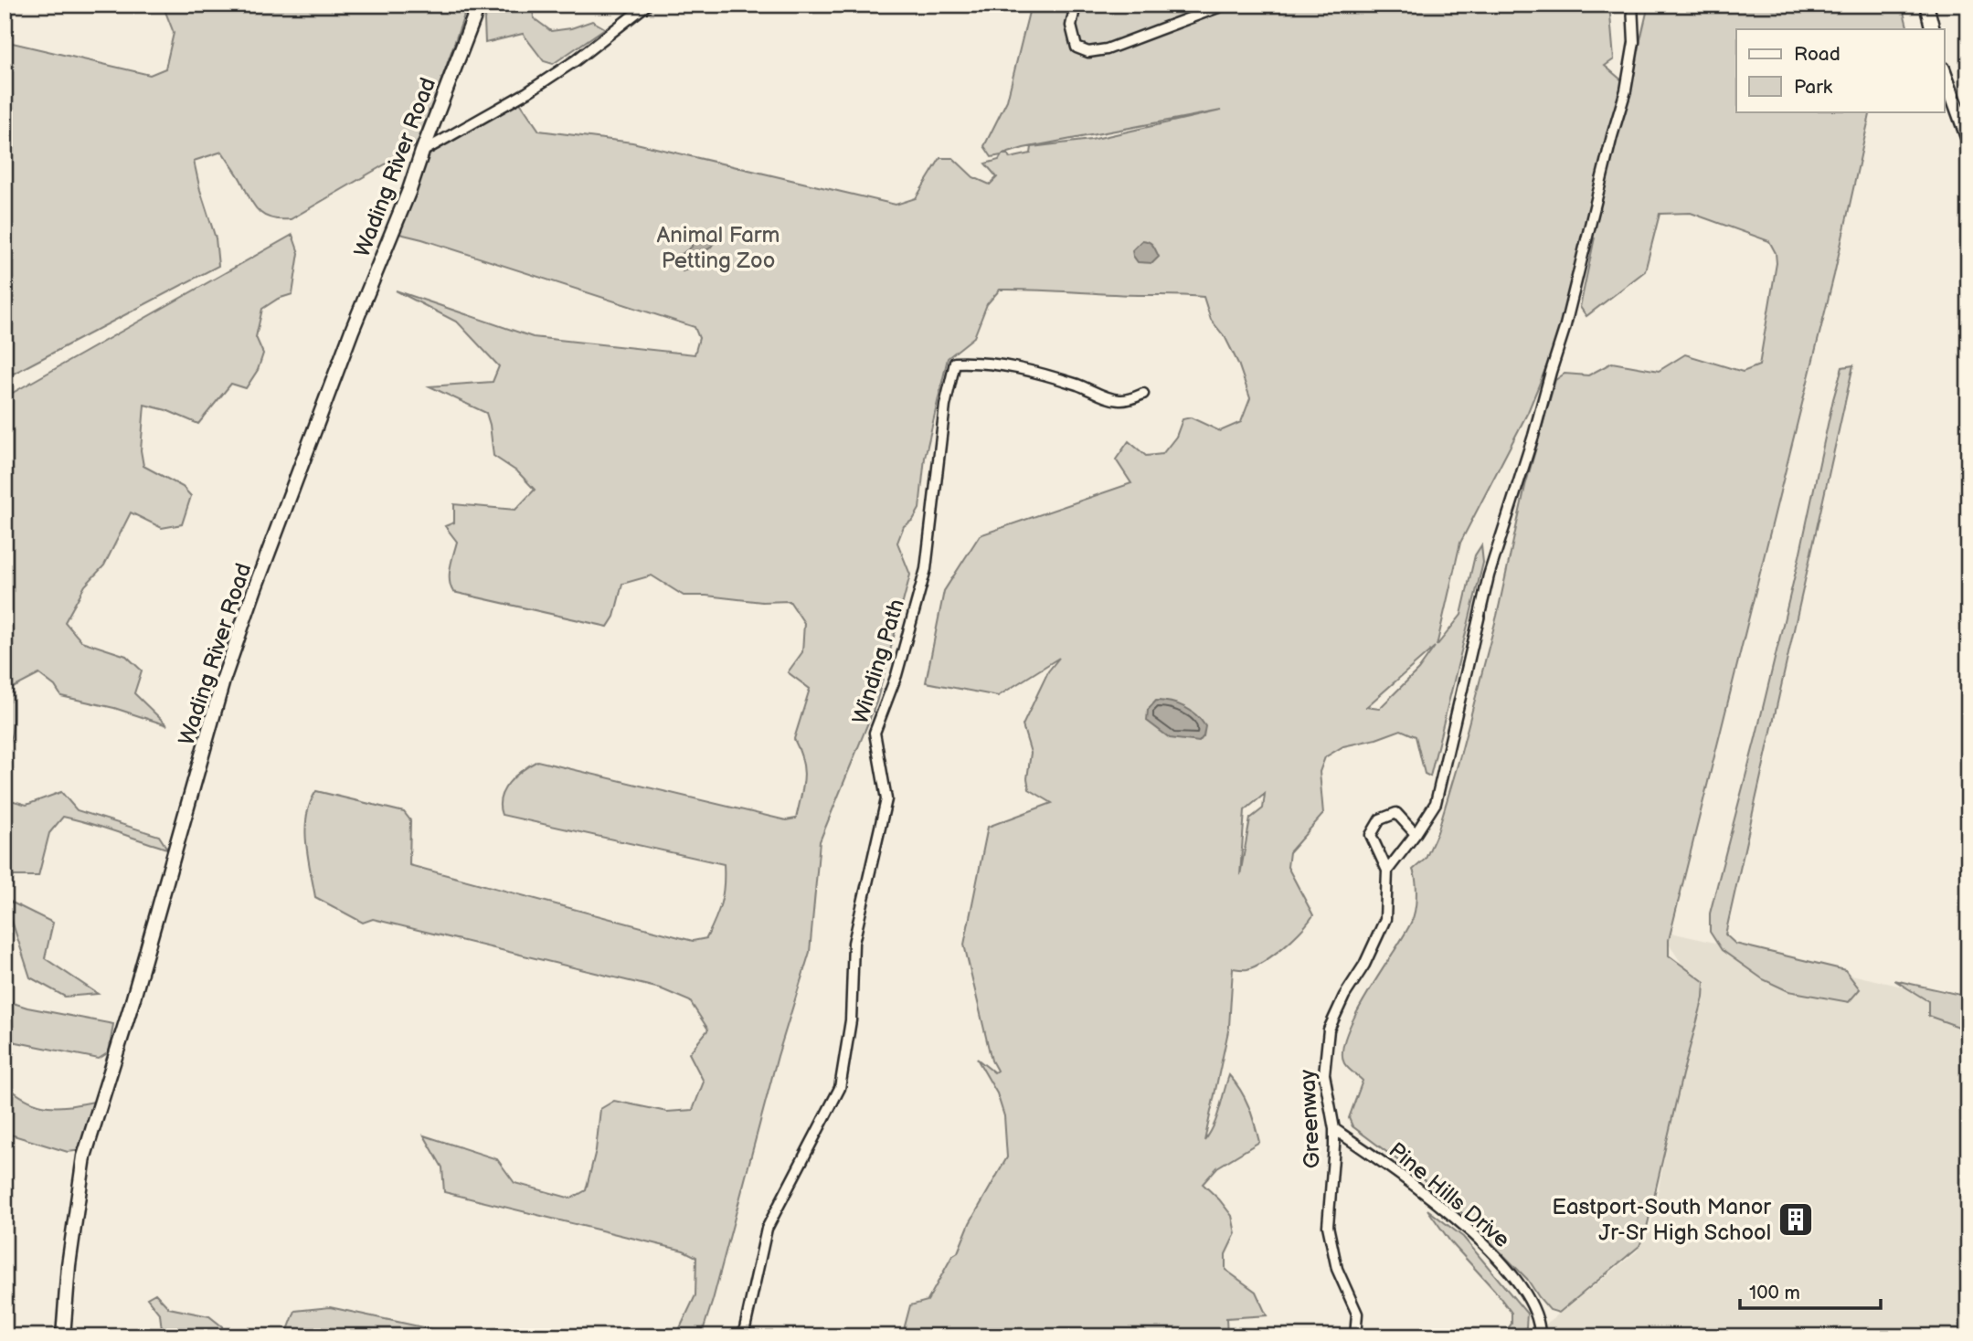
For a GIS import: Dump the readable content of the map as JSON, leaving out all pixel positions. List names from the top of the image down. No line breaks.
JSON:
{"streets":{"main road":["Wading River Road"],"street":["Winding Path","Greenway","Pine Hills Drive"]},"crossings":[["Greenway","Pine Hills Drive"]],"parks":["Animal Farm Petting Zoo"],"places":{"building":["Eastport-South Manor Jr-Sr High School"]},"legend":["Road","Park"],"scale_bar":"100 m"}
